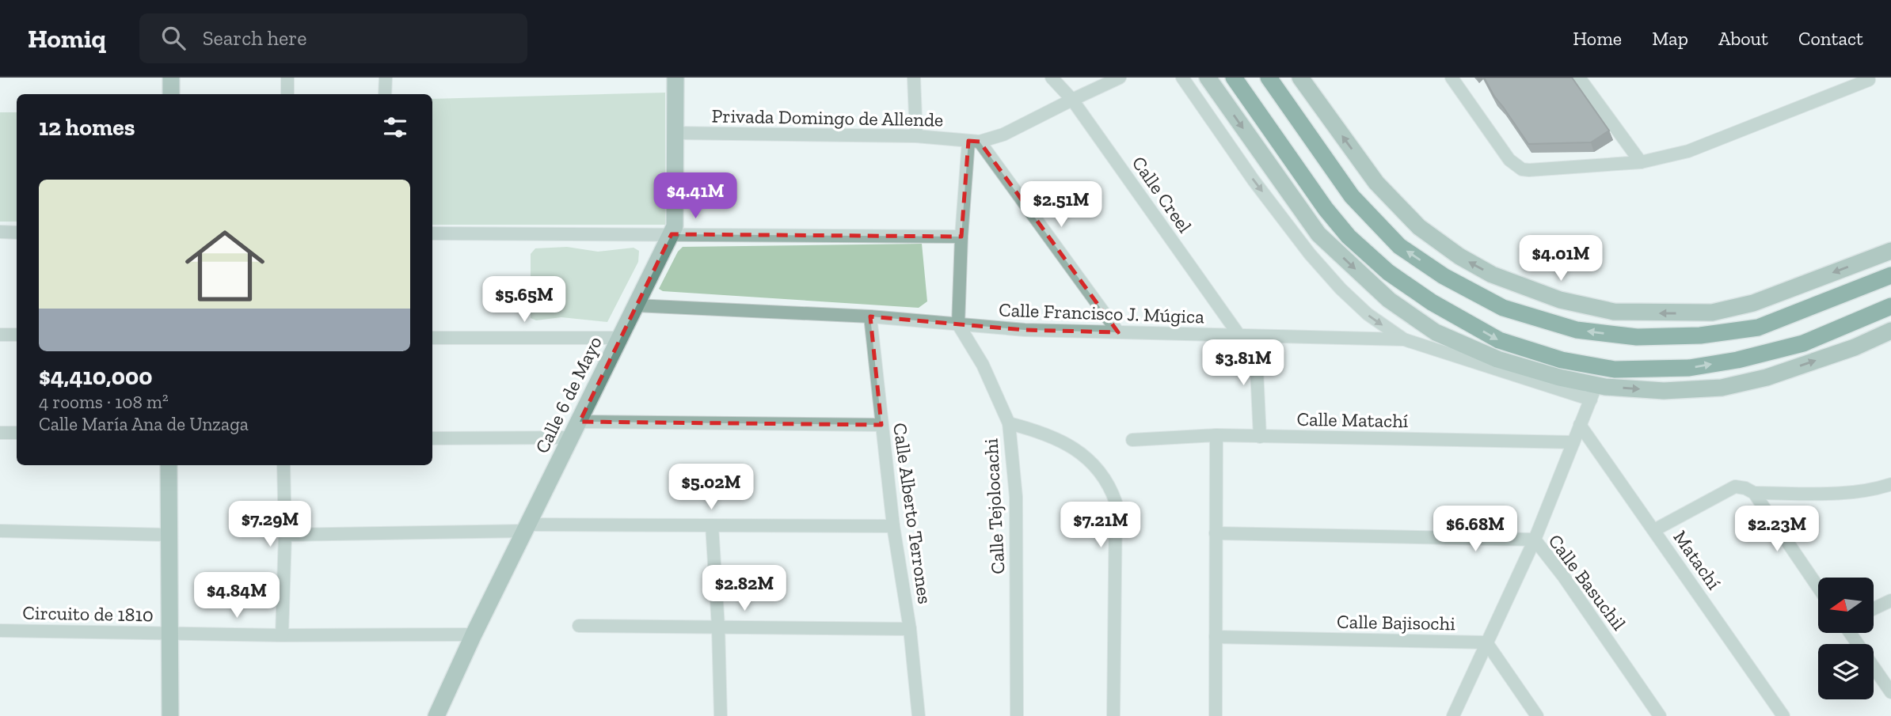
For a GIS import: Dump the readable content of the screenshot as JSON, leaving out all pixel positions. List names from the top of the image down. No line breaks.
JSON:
{"streets":{"main road":["Calle 6 de Mayo"],"street":["Privada Domingo de Allende","Calle Creel","Calle Francisco J. Múgica","Calle Matachí","Calle Tejolocachi","Calle Alberto Terrones","Matachí","Calle Basuchil","Circuito de 1810","Calle Bajisochi"]},"crossings":[["Privada Domingo de Allende","Calle 6 de Mayo"],["Calle Creel","Calle Francisco J. Múgica"],["Calle Francisco J. Múgica","Calle 6 de Mayo"],["Calle Francisco J. Múgica","Calle Tejolocachi"],["Calle Francisco J. Múgica","Calle Alberto Terrones"],["Calle 6 de Mayo","Circuito de 1810"]],"north":"left","page":{"header":"Homiq","search":"Search here","nav":["Home","Map","About","Contact"],"heading":"12 homes","list":[{"name":"$4,410,000","note":"4 rooms · 108 m² · Calle María Ana de Unzaga"}],"price":["$4.41M","$2.51M","$4.01M","$5.65M","$3.81M","$5.02M","$7.29M","$7.21M","$6.68M","$2.23M","$2.82M","$4.84M"]}}
